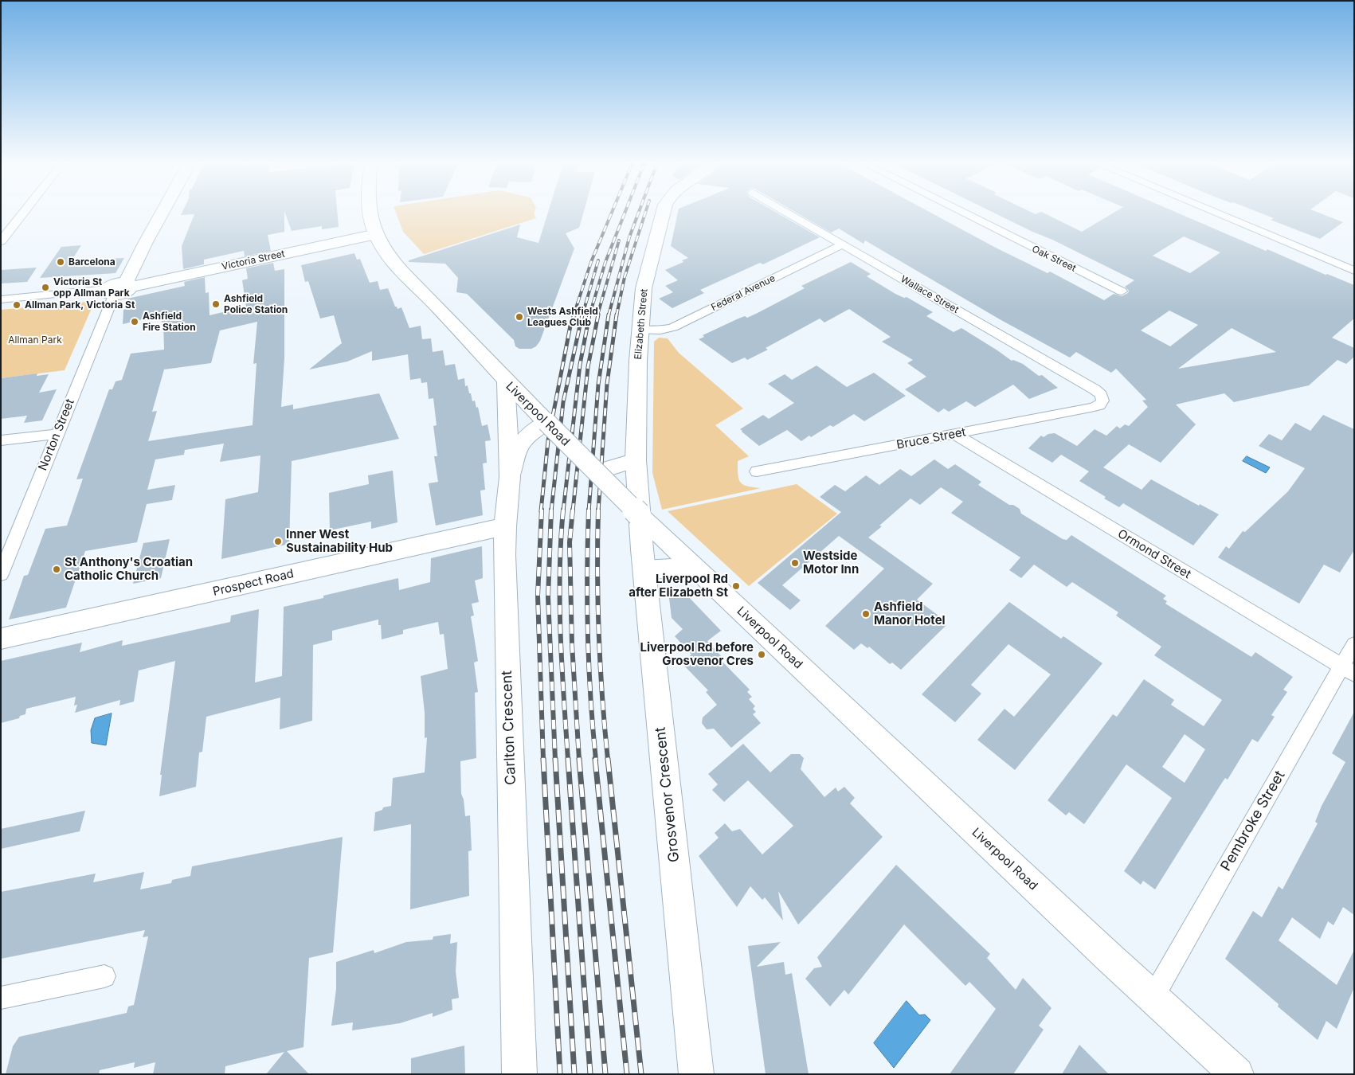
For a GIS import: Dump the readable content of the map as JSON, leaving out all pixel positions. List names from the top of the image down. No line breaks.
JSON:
{"streets":{"main road":["Victoria Street","Elizabeth Street","Liverpool Road","Prospect Road","Carlton Crescent","Grosvenor Crescent"],"street":["Oak Street","Federal Avenue","Wallace Street","Norton Street","Bruce Street","Ormond Street","Pembroke Street"]},"crossings":[["Victoria Street","Liverpool Road"],["Victoria Street","Norton Street"],["Federal Avenue","Wallace Street"],["Federal Avenue","Elizabeth Street"],["Wallace Street","Bruce Street"],["Elizabeth Street","Liverpool Road"],["Elizabeth Street","Grosvenor Crescent"],["Liverpool Road","Carlton Crescent"],["Liverpool Road","Grosvenor Crescent"],["Liverpool Road","Pembroke Street"],["Bruce Street","Ormond Street"],["Ormond Street","Pembroke Street"],["Prospect Road","Carlton Crescent"]],"parks":["Allman Park"],"places":["Barcelona","Victoria St opp Allman Park","Ashfield Police Station","Allman Park, Victoria St","Wests Ashfield Leagues Club","Ashfield Fire Station","Inner West Sustainability Hub","Westside Motor Inn","St Anthony's Croatian Catholic Church","Liverpool Rd after Elizabeth St","Ashfield Manor Hotel","Liverpool Rd before Grosvenor Cres"]}
